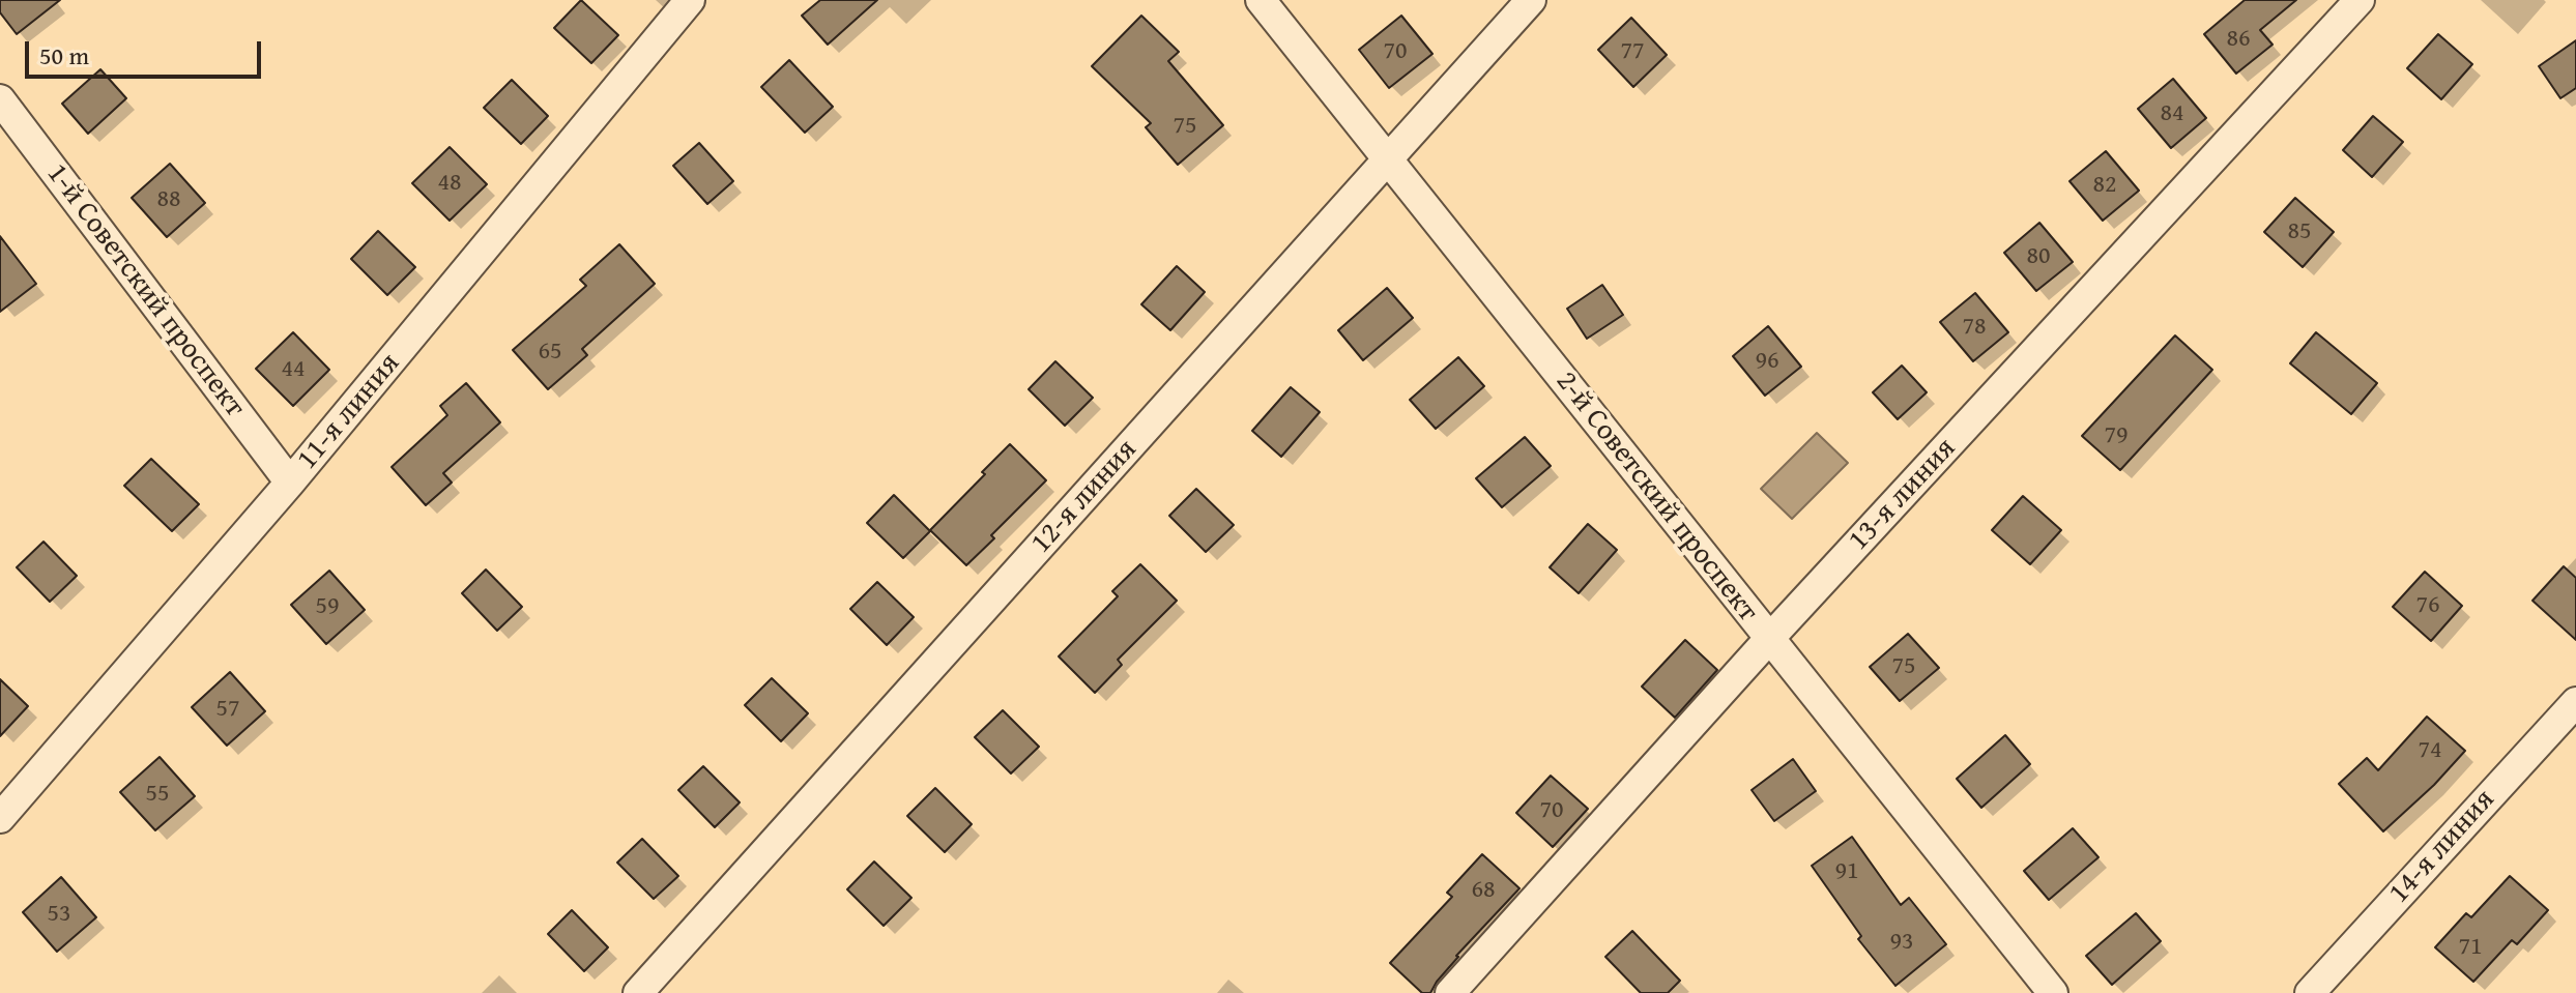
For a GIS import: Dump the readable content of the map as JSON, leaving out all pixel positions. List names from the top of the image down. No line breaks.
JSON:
{"streets":{"street":["1-й Советский проспект","11-я линия","13-я линия","12-я линия","2-й Советский проспект","14-я линия"]},"crossings":[["1-й Советский проспект","11-я линия"],["13-я линия","2-й Советский проспект"],["12-я линия","2-й Советский проспект"]],"house_numbers":["86","70","77","84","75","48","82","88","85","80","78","65","96","44","79","76","59","75","57","74","55","70","91","68","53","93","71"],"scale_bar":"50 m"}
